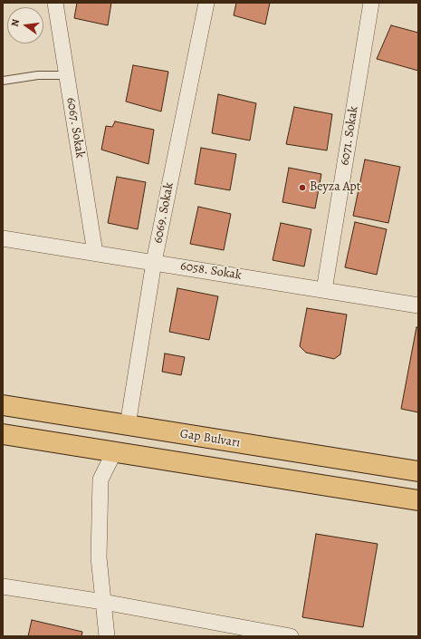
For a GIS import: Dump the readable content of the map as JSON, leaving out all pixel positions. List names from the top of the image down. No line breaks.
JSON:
{"streets":{"highway":["Gap Bulvarı"],"street":["6067. Sokak","6071. Sokak","6069. Sokak","6058. Sokak"]},"crossings":[["6067. Sokak","6058. Sokak"],["6071. Sokak","6058. Sokak"],["6069. Sokak","6058. Sokak"],["6069. Sokak","Gap Bulvarı"]],"places":["Beyza Apt"],"north":"left"}
